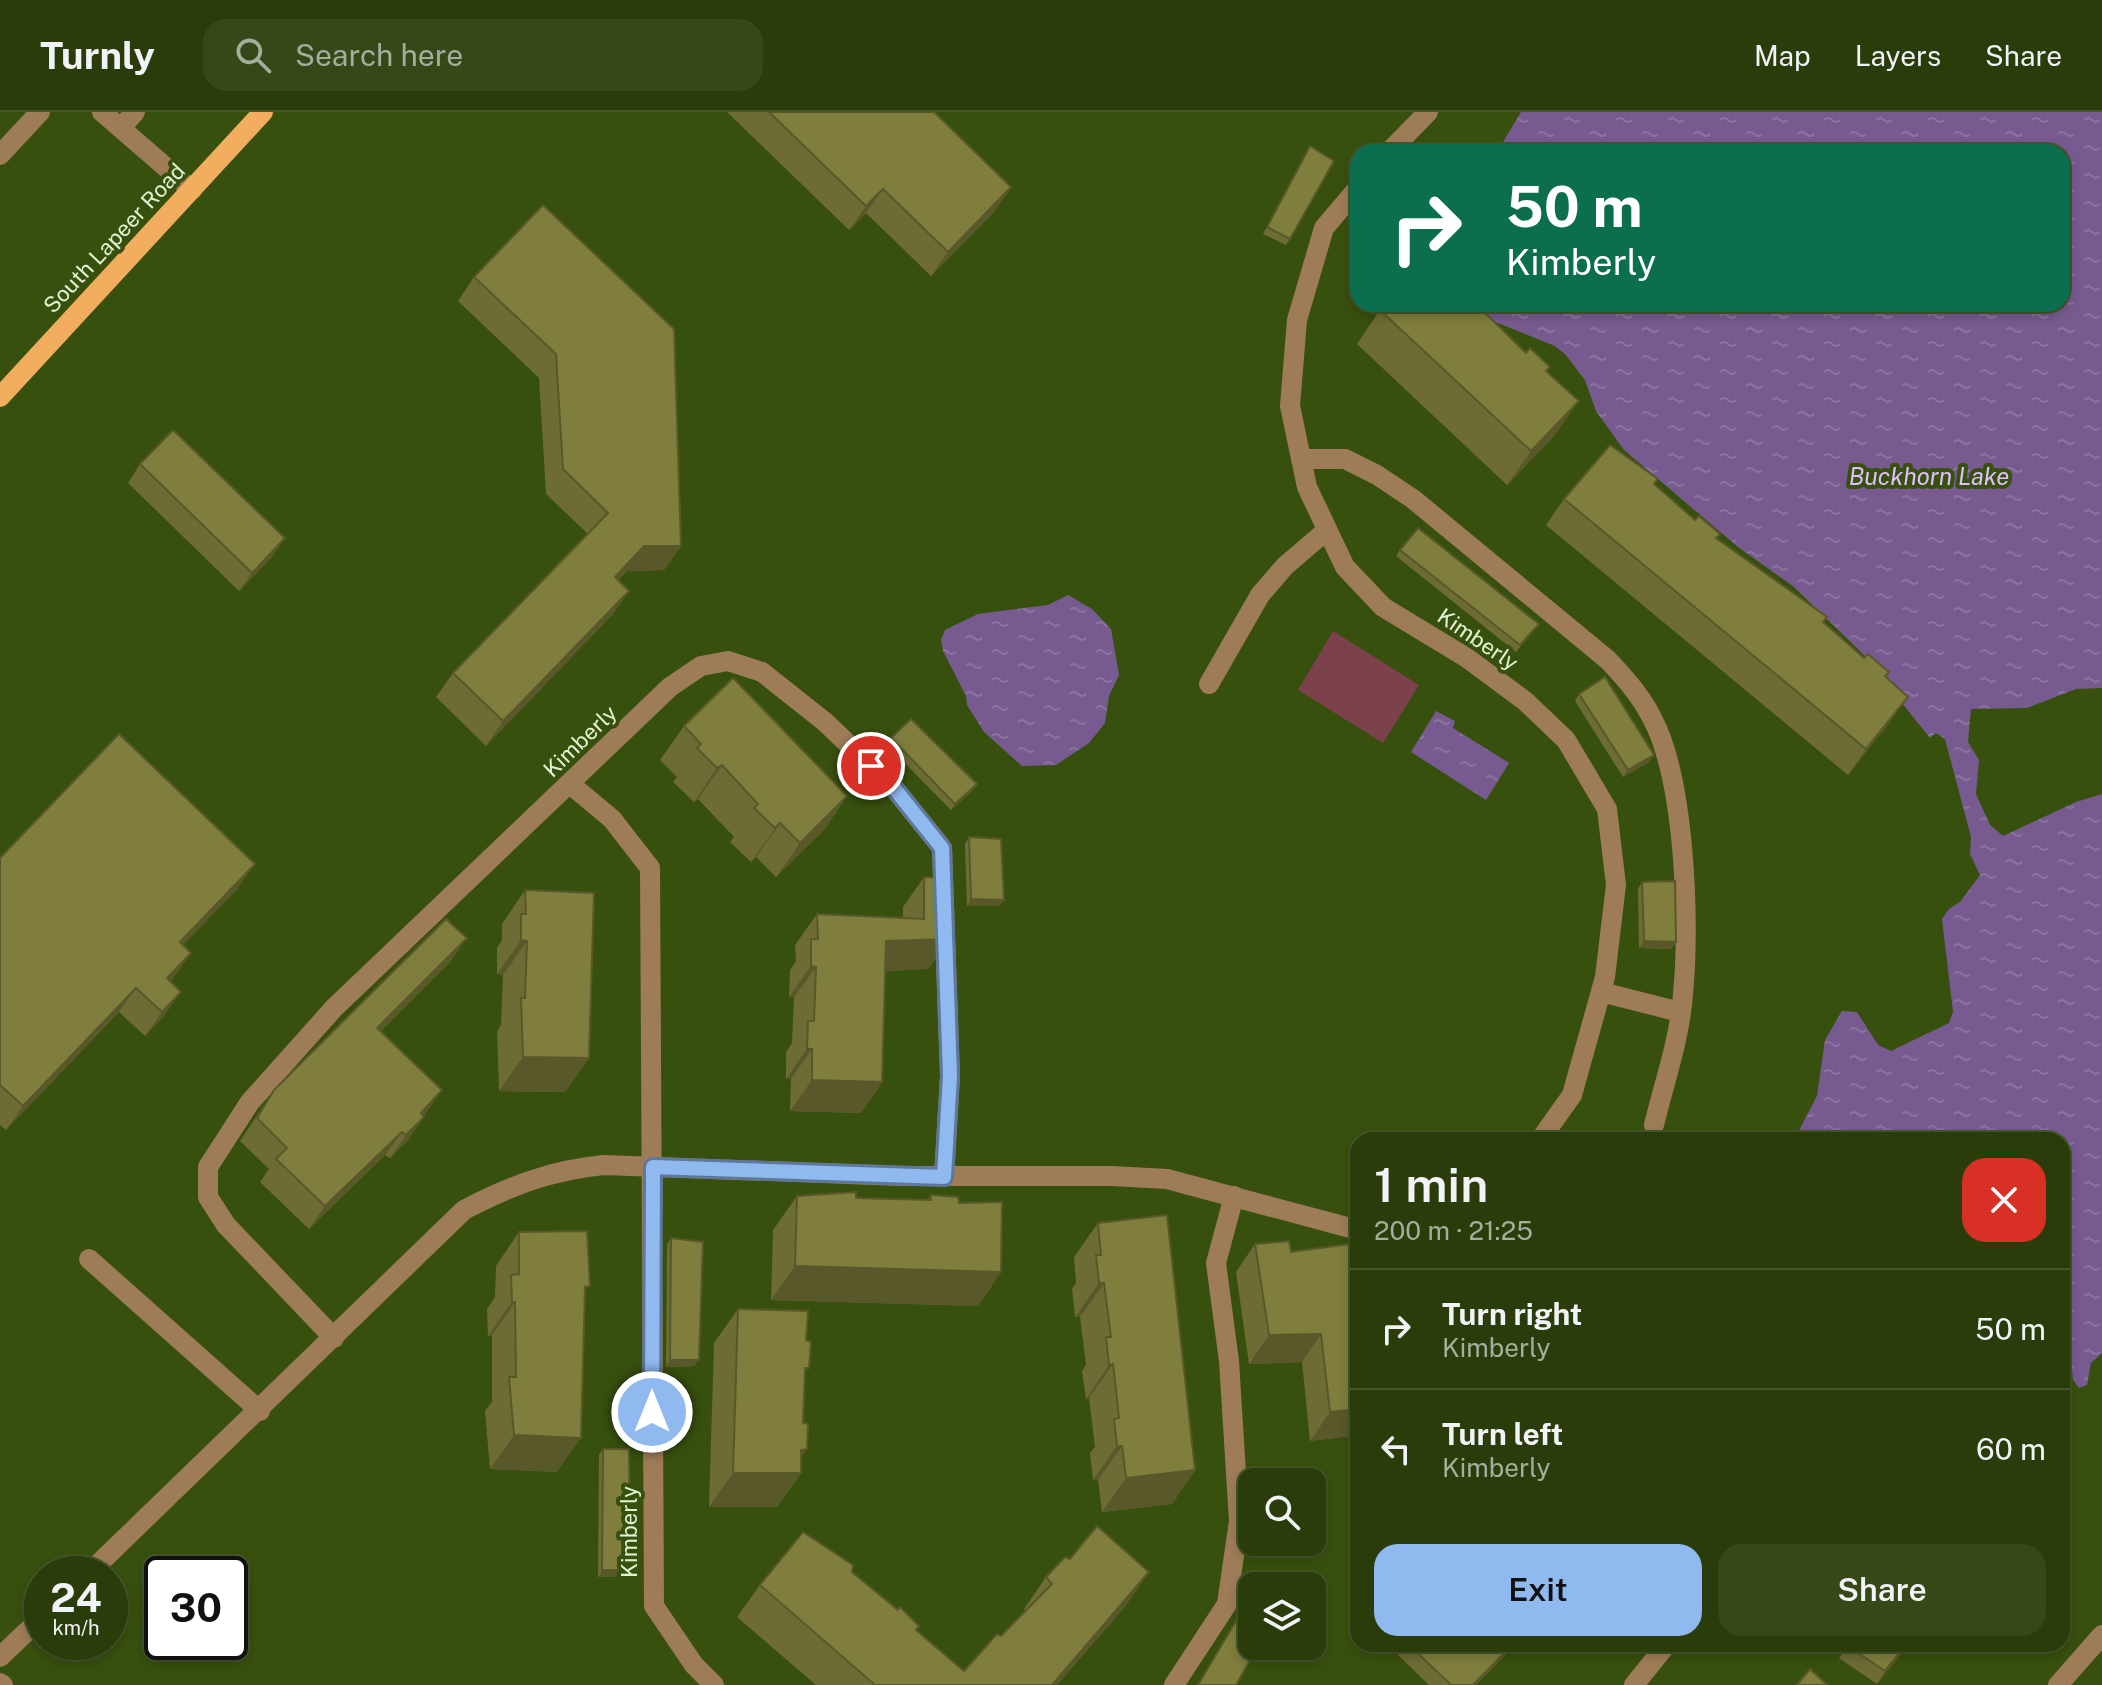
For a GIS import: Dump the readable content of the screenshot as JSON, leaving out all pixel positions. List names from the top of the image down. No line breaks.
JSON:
{"streets":{"main road":["South Lapeer Road"],"street":["Kimberly"]},"water":["Buckhorn Lake"],"page":{"header":"Turnly","search":"Search here","nav":["Map","Layers","Share"],"turn":["50 m","Kimberly"],"heading":["1 min","200 m · 21:25"],"list":[{"name":"Turn right","note":"Kimberly","value":"50 m"},{"name":"Turn left","note":"Kimberly","value":"60 m"}],"buttons":["Exit","Share"],"speed":"24 km/h","limit":"30"}}
